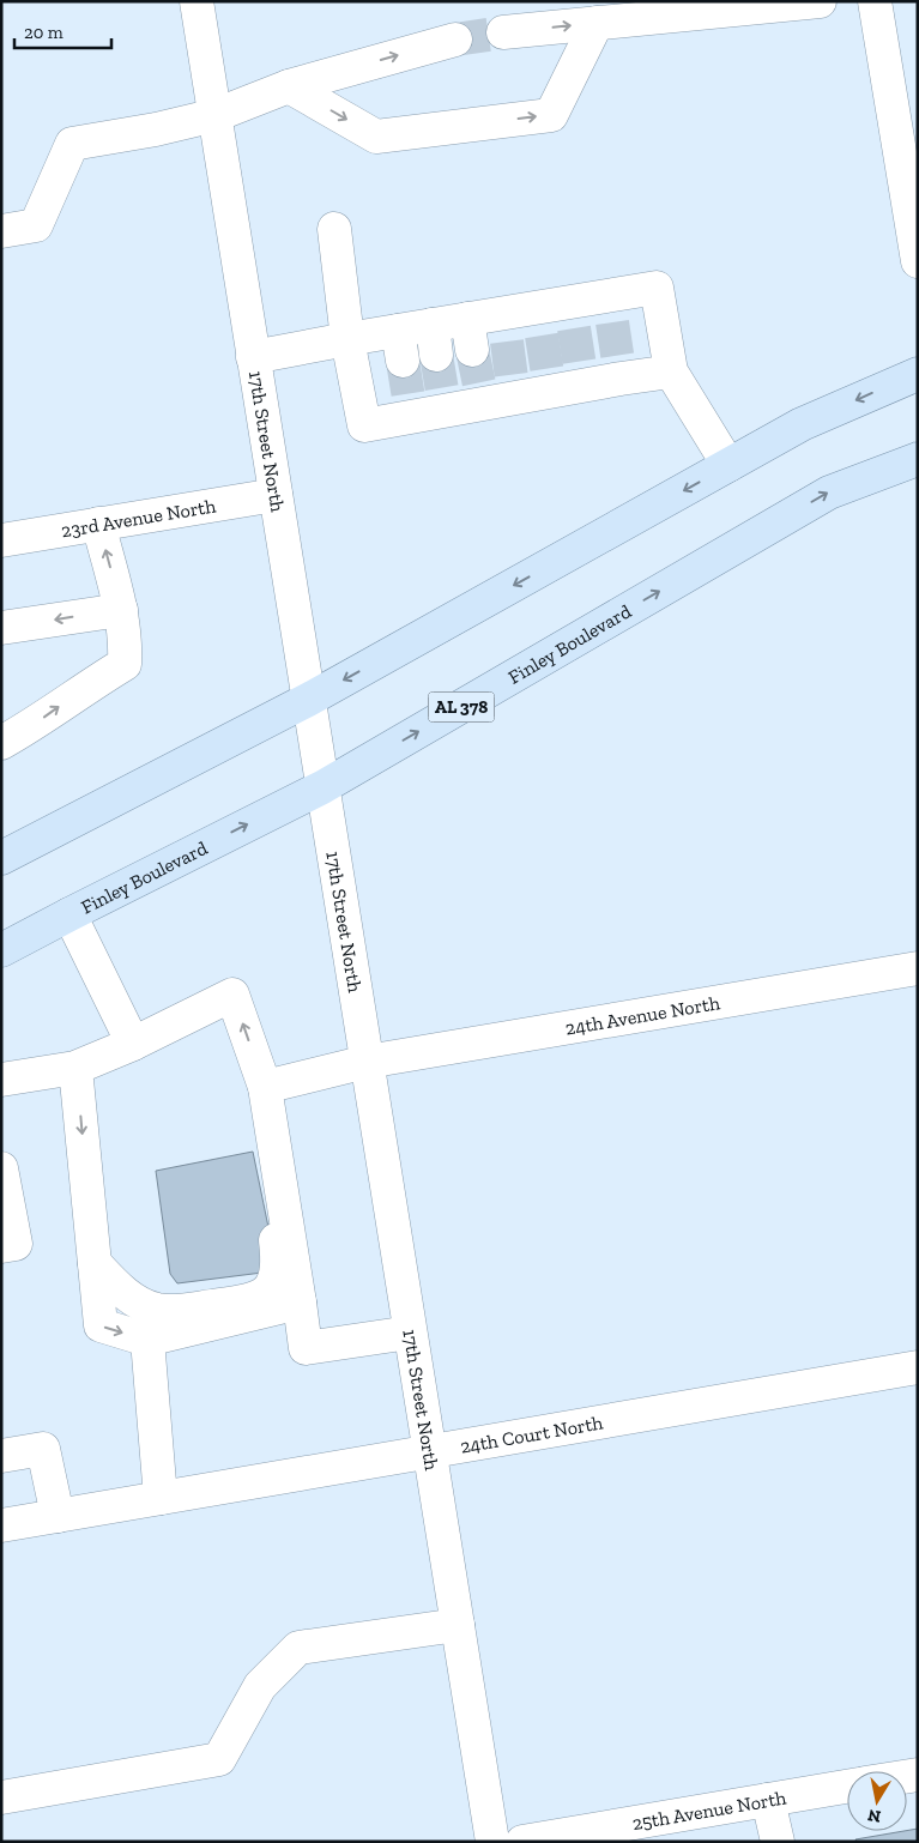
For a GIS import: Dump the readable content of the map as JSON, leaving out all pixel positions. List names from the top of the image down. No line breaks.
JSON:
{"streets":{"main road":["Finley Boulevard","AL 378"],"street":["17th Street North","23rd Avenue North","24th Avenue North","24th Court North","25th Avenue North"]},"crossings":[["17th Street North","23rd Avenue North"],["17th Street North","Finley Boulevard"],["17th Street North","24th Avenue North"],["17th Street North","24th Court North"]],"scale_bar":"20 m","north":"bottom"}
